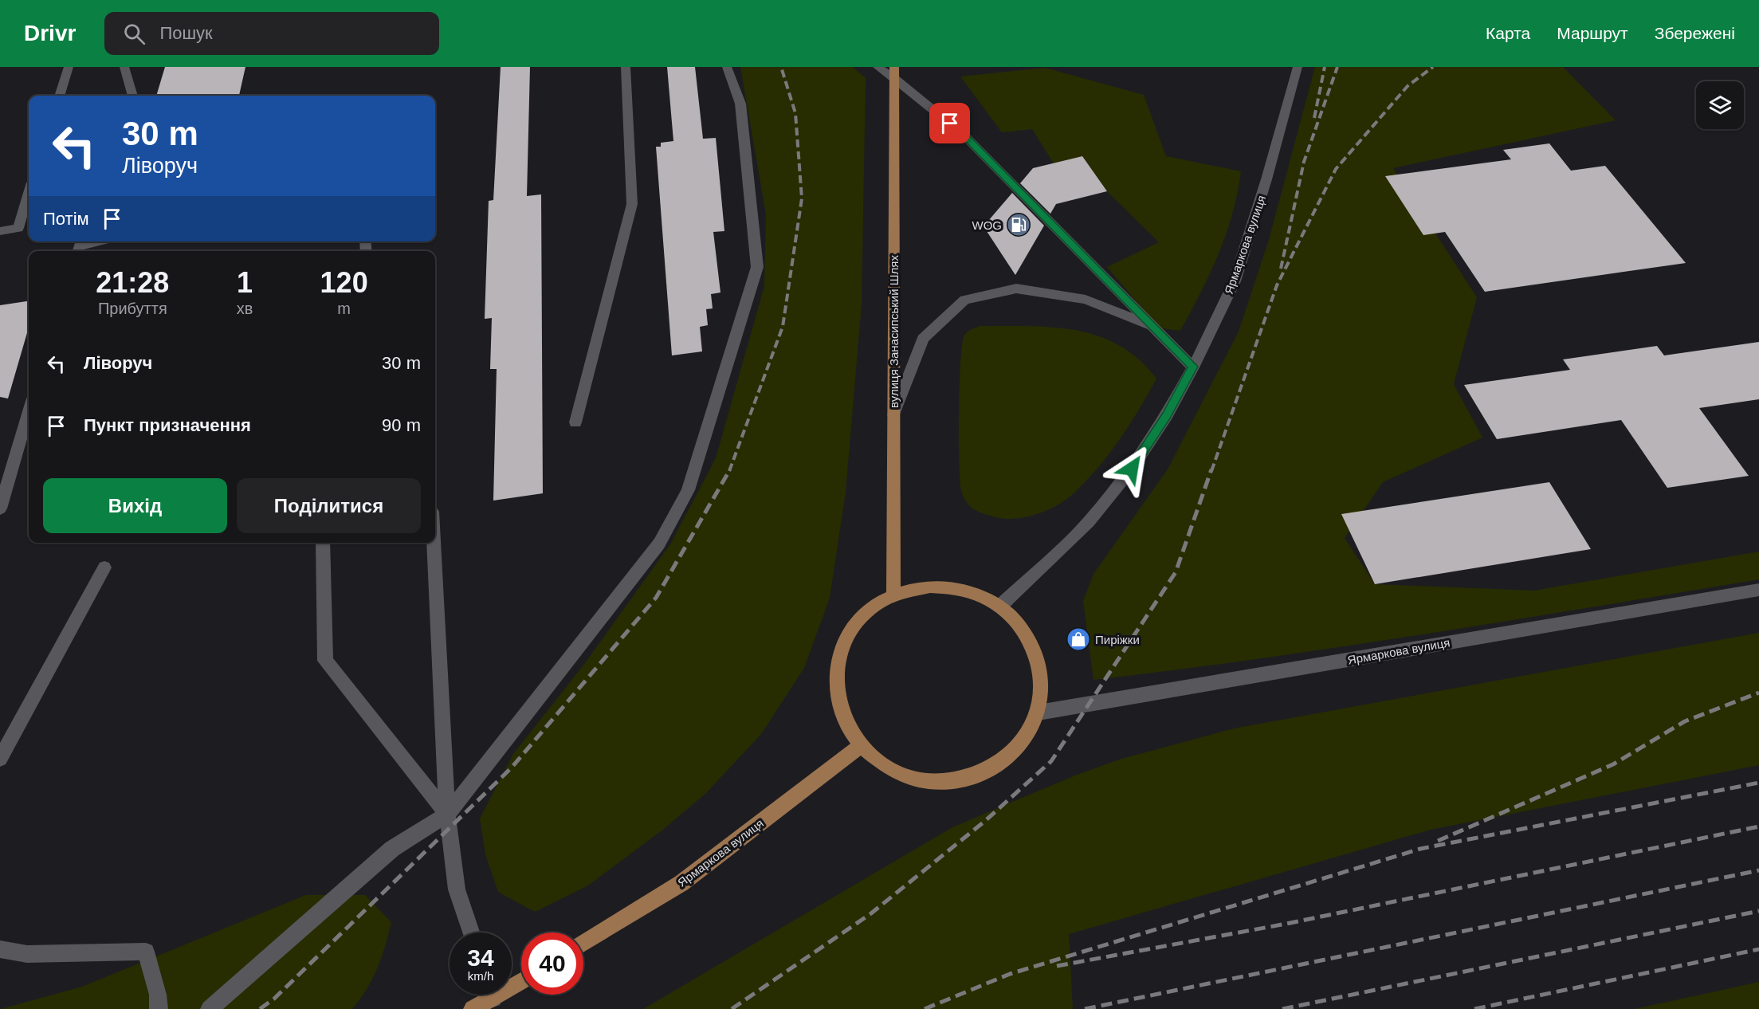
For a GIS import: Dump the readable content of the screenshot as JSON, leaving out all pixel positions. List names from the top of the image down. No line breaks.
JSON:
{"streets":{"main road":["Ярмаркова вулиця","вулиця Занасипський Шлях"]},"places":{"fuel station":["WOG"],"shop":["Пиріжки"]},"page":{"header":"Drivr","search":"Пошук","nav":["Карта","Маршрут","Збережені"],"turn":["30 m","Ліворуч"],"then":"Потім","eta":["21:28","Прибуття","1","хв","120","m"],"list":[{"name":"Ліворуч","value":"30 m"},{"name":"Пункт призначення","value":"90 m"}],"buttons":["Вихід","Поділитися"],"speed":"34 km/h","limit":"40"}}
